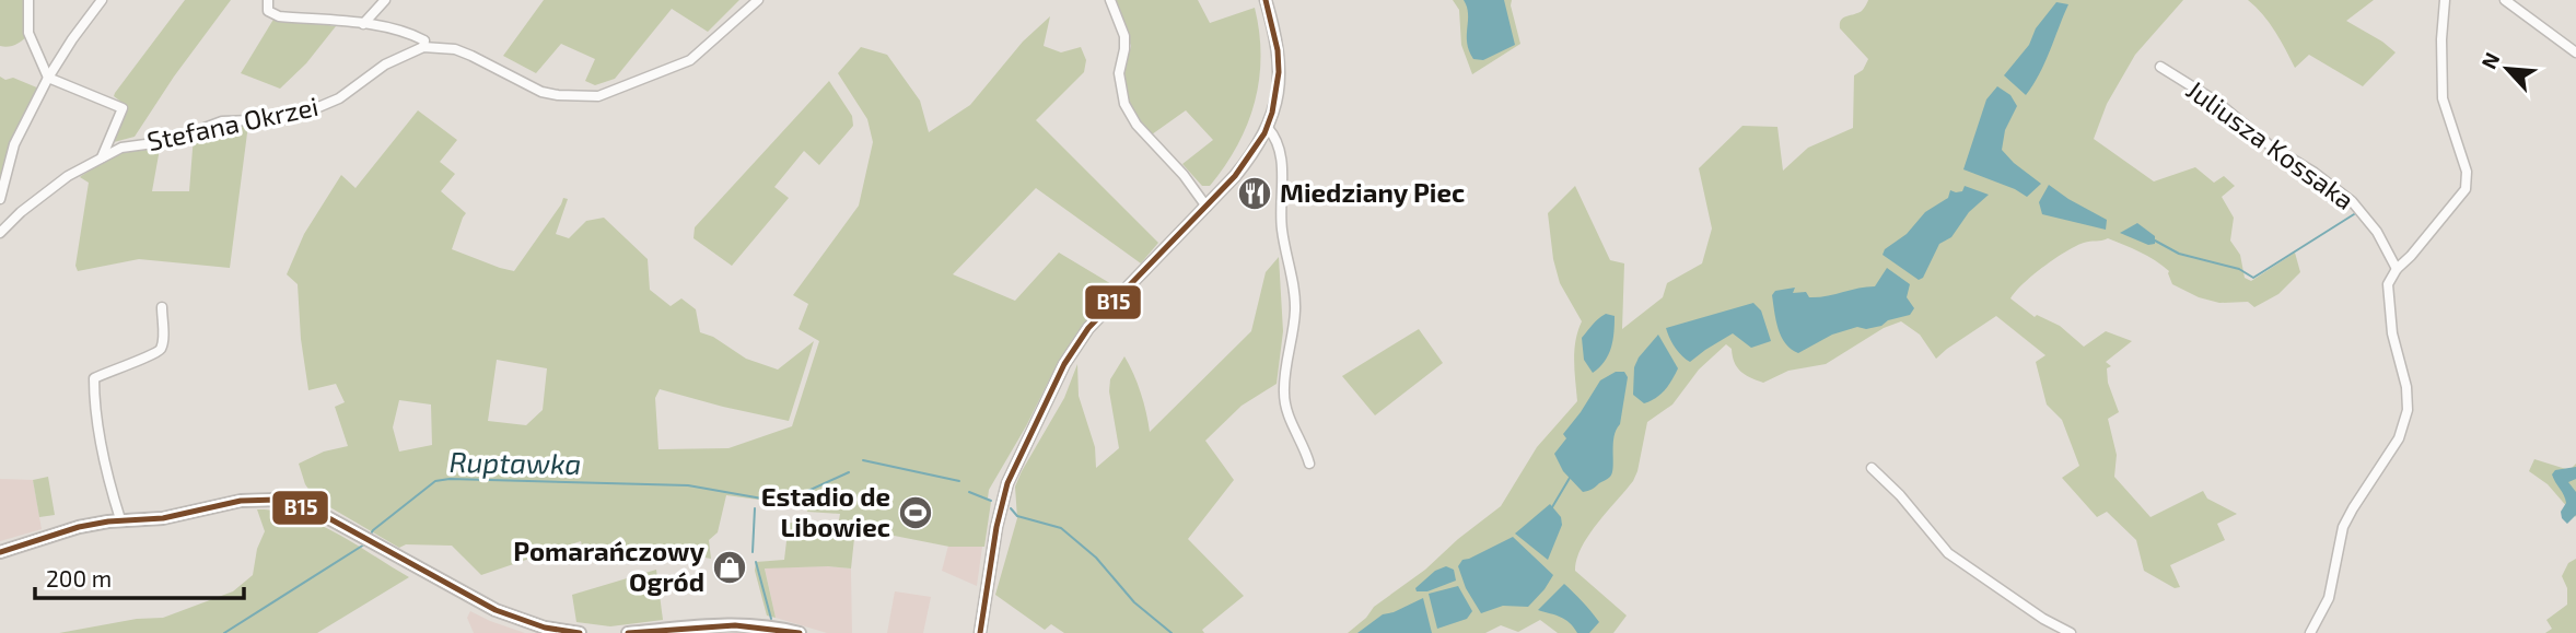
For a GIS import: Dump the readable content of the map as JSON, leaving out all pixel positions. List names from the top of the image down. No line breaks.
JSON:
{"streets":{"street":["Stefana Okrzei","Juliusza Kossaka"]},"water":["Ruptawka"],"places":{"restaurant":["Miedziany Piec"],"sports":["Estadio de Libowiec"],"shop":["Pomarańczowy Ogród"]},"lines":["transit line B15"],"scale_bar":"200 m","north":"top left"}
